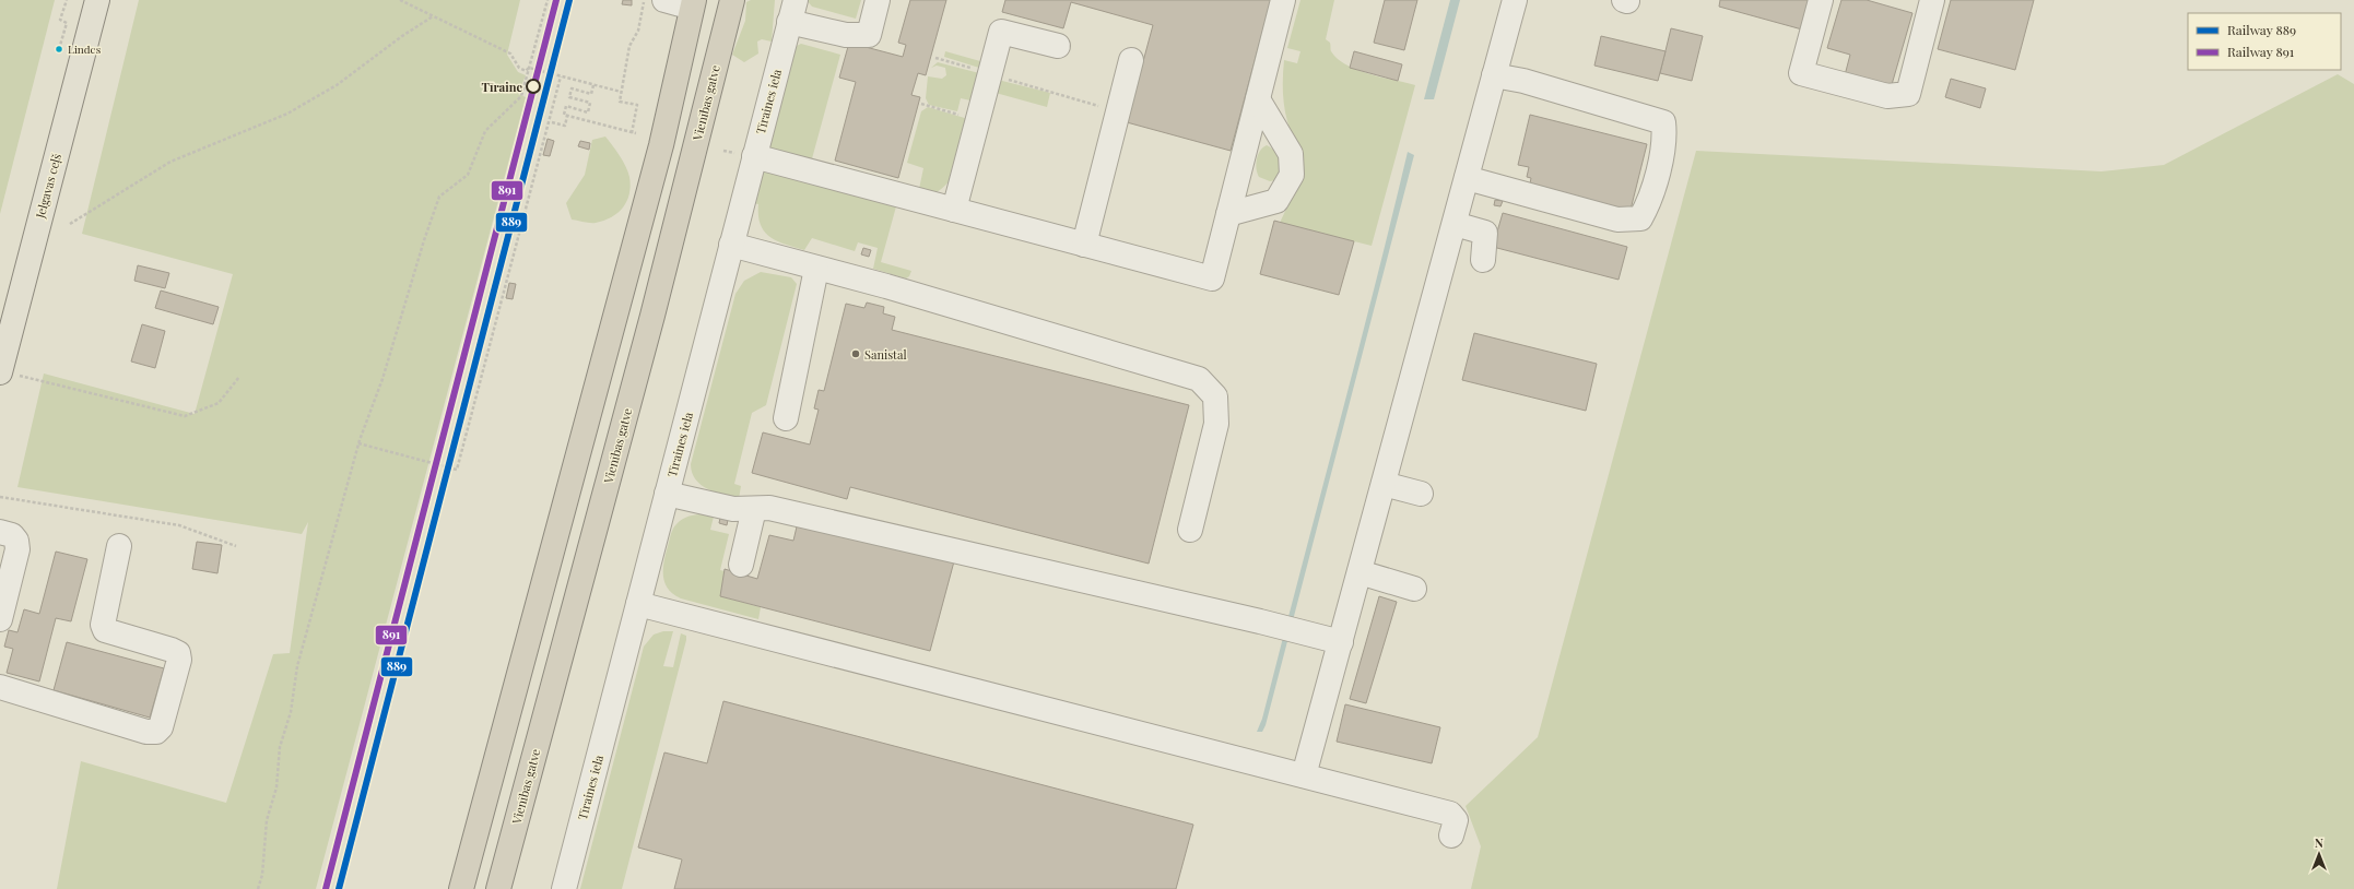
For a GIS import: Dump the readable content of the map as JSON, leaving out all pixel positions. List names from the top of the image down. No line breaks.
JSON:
{"streets":{"highway":["Vienības gatve"],"main road":["Jelgavas ceļš"],"street":["Tīraines iela"]},"places":["Lindes","Tīraine","Sanistal"],"lines":["rail line 889","rail line 891"],"legend":["Railway 889","Railway 891"],"north":"top"}
